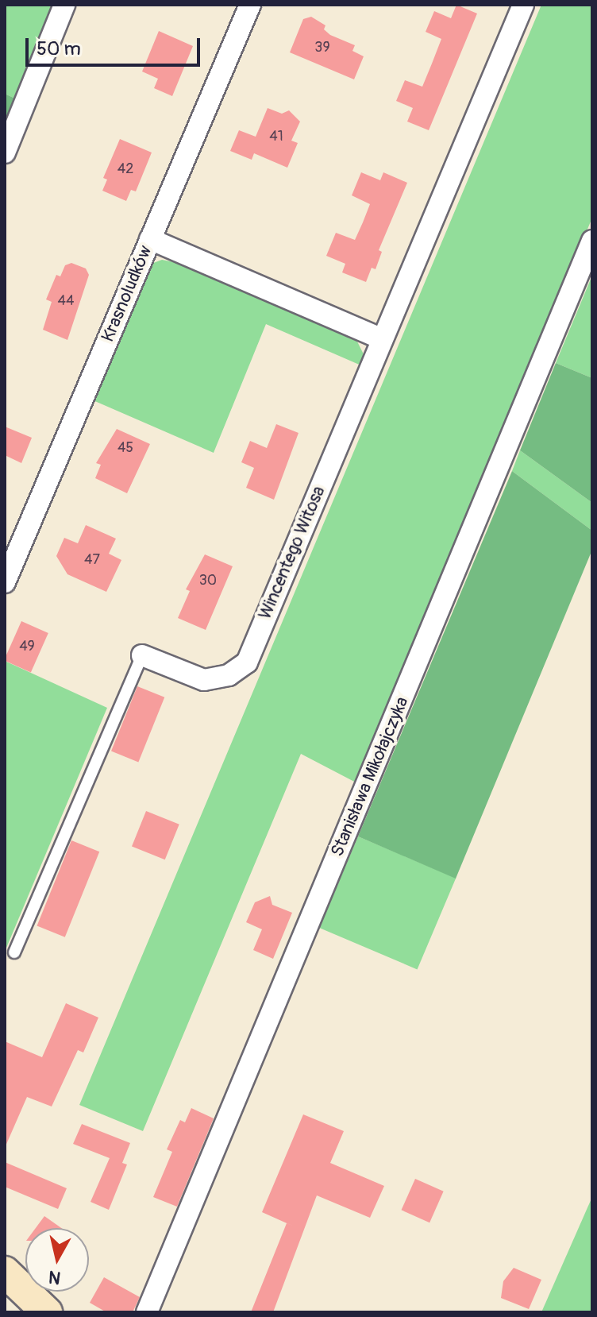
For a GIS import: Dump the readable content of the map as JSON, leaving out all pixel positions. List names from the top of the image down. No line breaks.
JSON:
{"streets":{"street":["Krasnoludków","Wincentego Witosa","Stanisława Mikołajczyka"]},"house_numbers":["39","41","42","44","45","47","30","49"],"scale_bar":"50 m","north":"bottom"}
